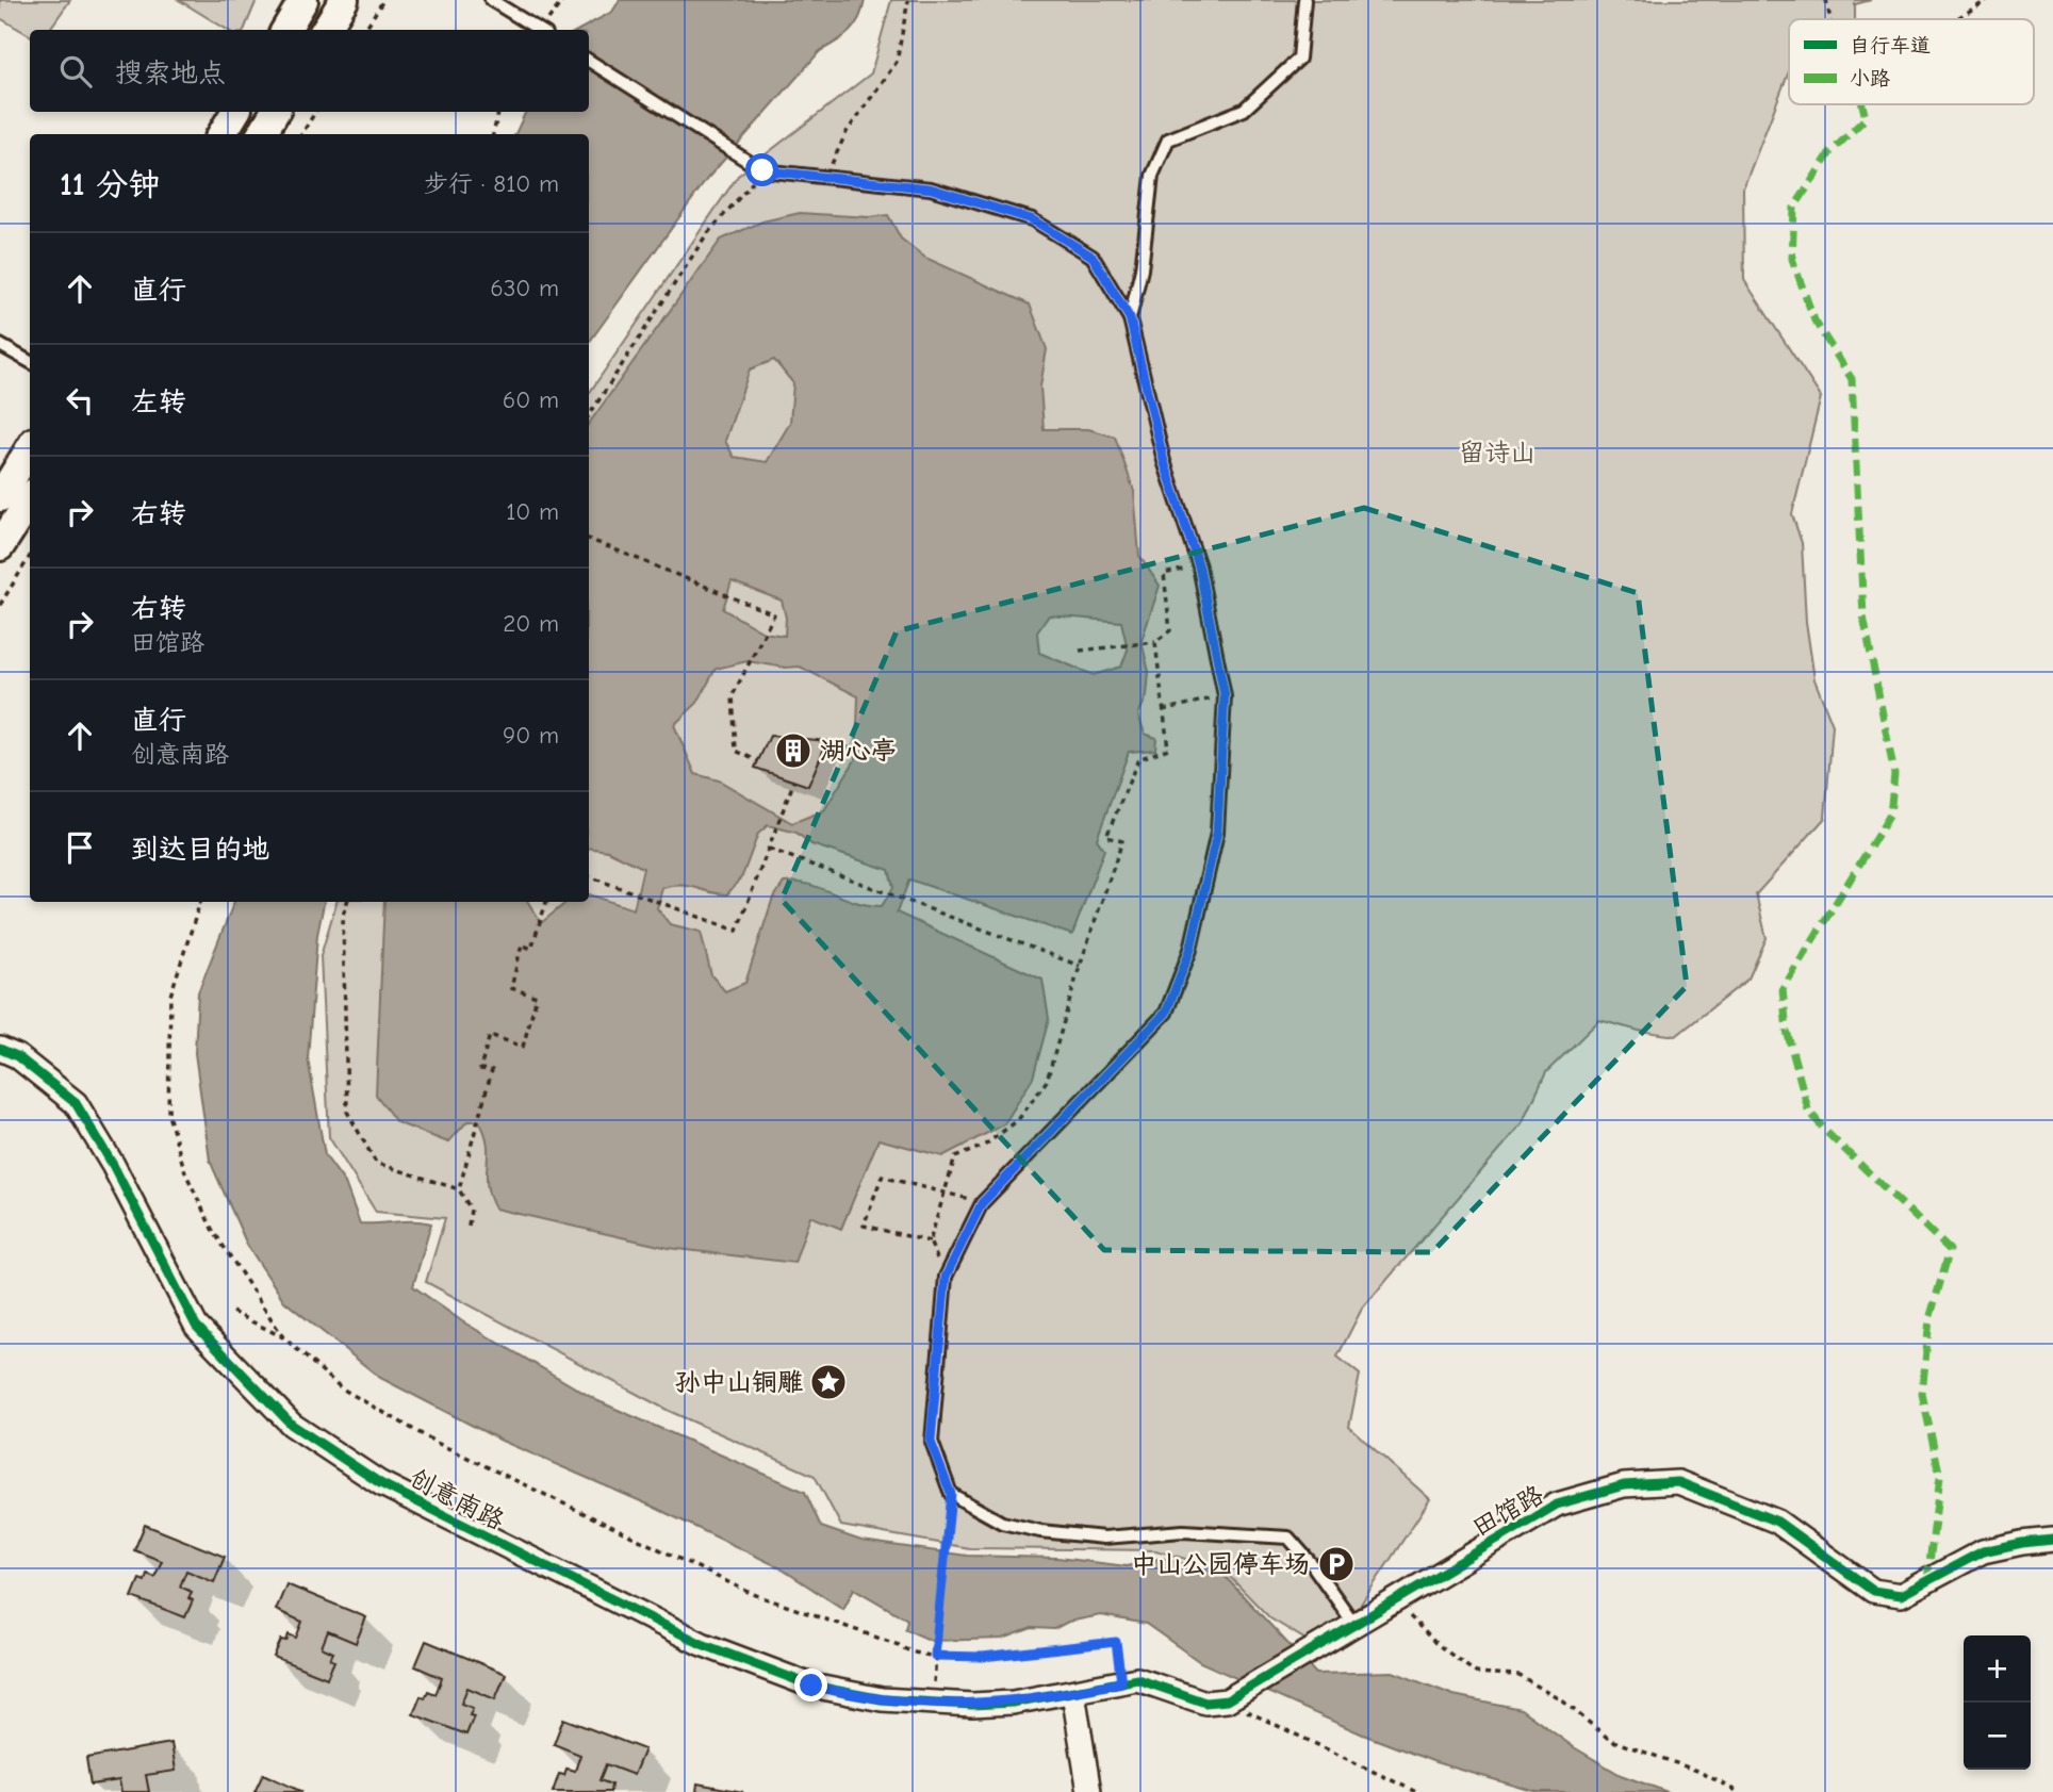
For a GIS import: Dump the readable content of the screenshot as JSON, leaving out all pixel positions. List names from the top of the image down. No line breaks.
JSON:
{"streets":{"street":["创意南路","田馆路"]},"parks":["留诗山"],"places":{"building":["湖心亭"],"place":["孙中山铜雕"],"parking":["中山公园停车场"]},"legend":["自行车道","小路"],"page":{"search":"搜索地点","heading":["11 分钟","步行 · 810 m"],"list":[["直行","630 m"],["左转","60 m"],["右转","10 m"],["右转","田馆路","20 m"],["直行","创意南路","90 m"],"到达目的地"],"map_buttons":["+","−"]}}
